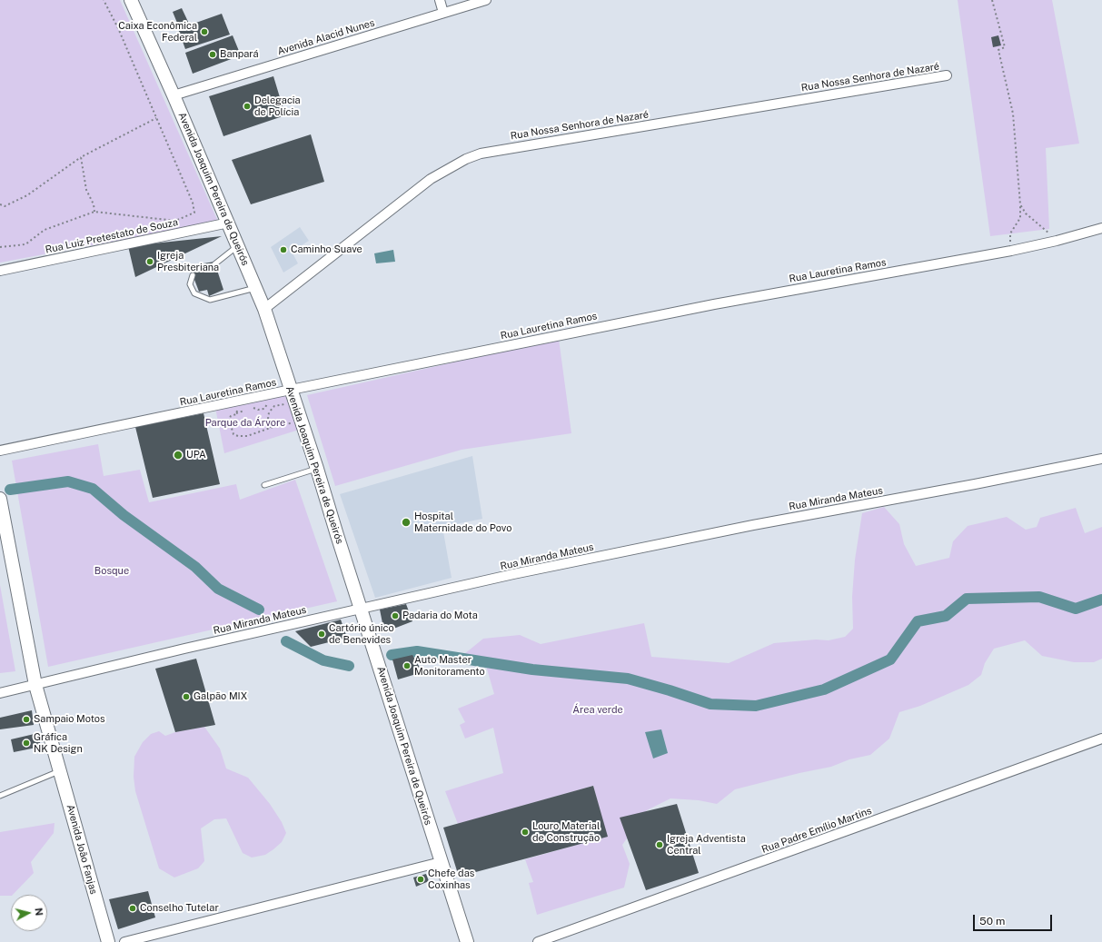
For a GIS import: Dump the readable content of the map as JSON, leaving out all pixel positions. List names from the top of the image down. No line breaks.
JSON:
{"streets":{"main road":["Avenida Joaquim Pereira de Queirós","Avenida João Fanjas"],"street":["Avenida Alacid Nunes","Rua Nossa Senhora de Nazaré","Rua Luiz Pretestato de Souza","Rua Lauretina Ramos","Rua Miranda Mateus","Rua Padre Emílio Martins"]},"crossings":[["Avenida Alacid Nunes","Avenida Joaquim Pereira de Queirós"],["Rua Nossa Senhora de Nazaré","Avenida Joaquim Pereira de Queirós"],["Avenida Joaquim Pereira de Queirós","Rua Luiz Pretestato de Souza"],["Avenida Joaquim Pereira de Queirós","Rua Lauretina Ramos"],["Avenida Joaquim Pereira de Queirós","Rua Miranda Mateus"],["Rua Miranda Mateus","Avenida João Fanjas"]],"parks":["Parque da Árvore","Bosque","Área verde"],"places":["Caixa Econômica Federal","Banpará","Delegacia de Polícia","Caminho Suave","Igreja Presbiteriana","UPA","Hospital Maternidade do Povo","Padaria do Mota","Cartório único de Benevides","Auto Master Monitoramento","Galpão MIX","Sampaio Motos","Gráfica NK Design","Louro Material de Construção","Igreja Adventista Central","Chefe das Coxinhas","Conselho Tutelar"],"scale_bar":"50 m","north":"right"}
